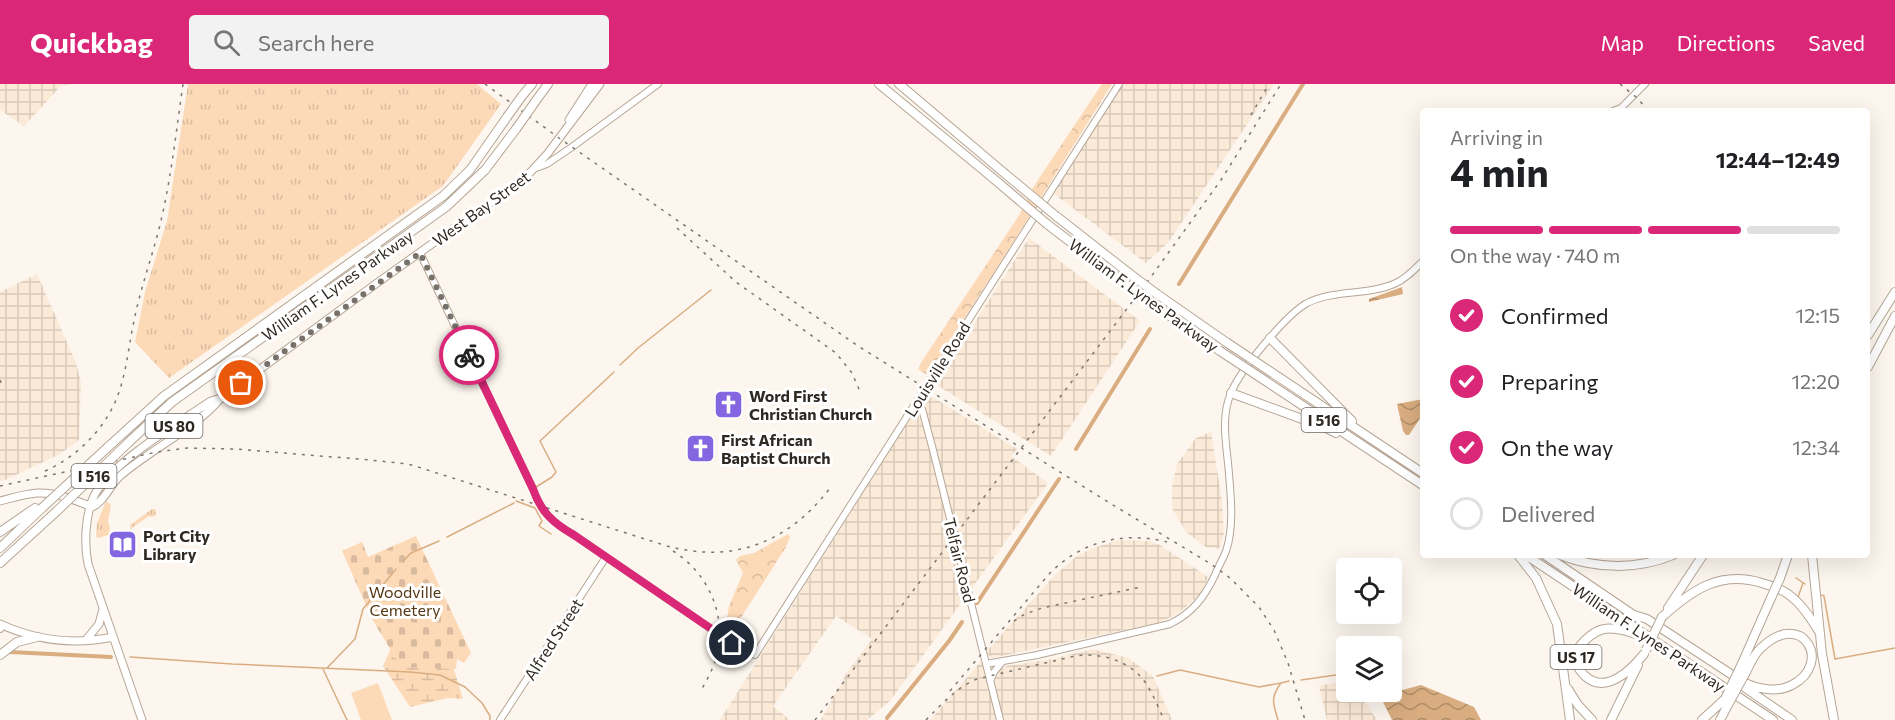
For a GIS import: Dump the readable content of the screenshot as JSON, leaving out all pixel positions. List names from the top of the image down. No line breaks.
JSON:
{"streets":{"highway":["William F. Lynes Parkway","I 516","US 17"],"main road":["West Bay Street","Louisville Road","US 80","Telfair Road","Alfred Street"]},"crossings":[["West Bay Street","US 80"],["William F. Lynes Parkway","US 17"],["Louisville Road","Telfair Road"],["Louisville Road","Alfred Street"]],"parks":["Woodville Cemetery"],"places":{"church":["Word First Christian Church","First African Baptist Church"],"library":["Port City Library"]},"page":{"header":"Quickbag","search":"Search here","nav":["Map","Directions","Saved"],"heading":["4 min","Arriving in","12:44–12:49"],"bar":"On the way · 740 m","list":[["Confirmed","12:15"],["Preparing","12:20"],["On the way","12:34"],"Delivered"]}}
